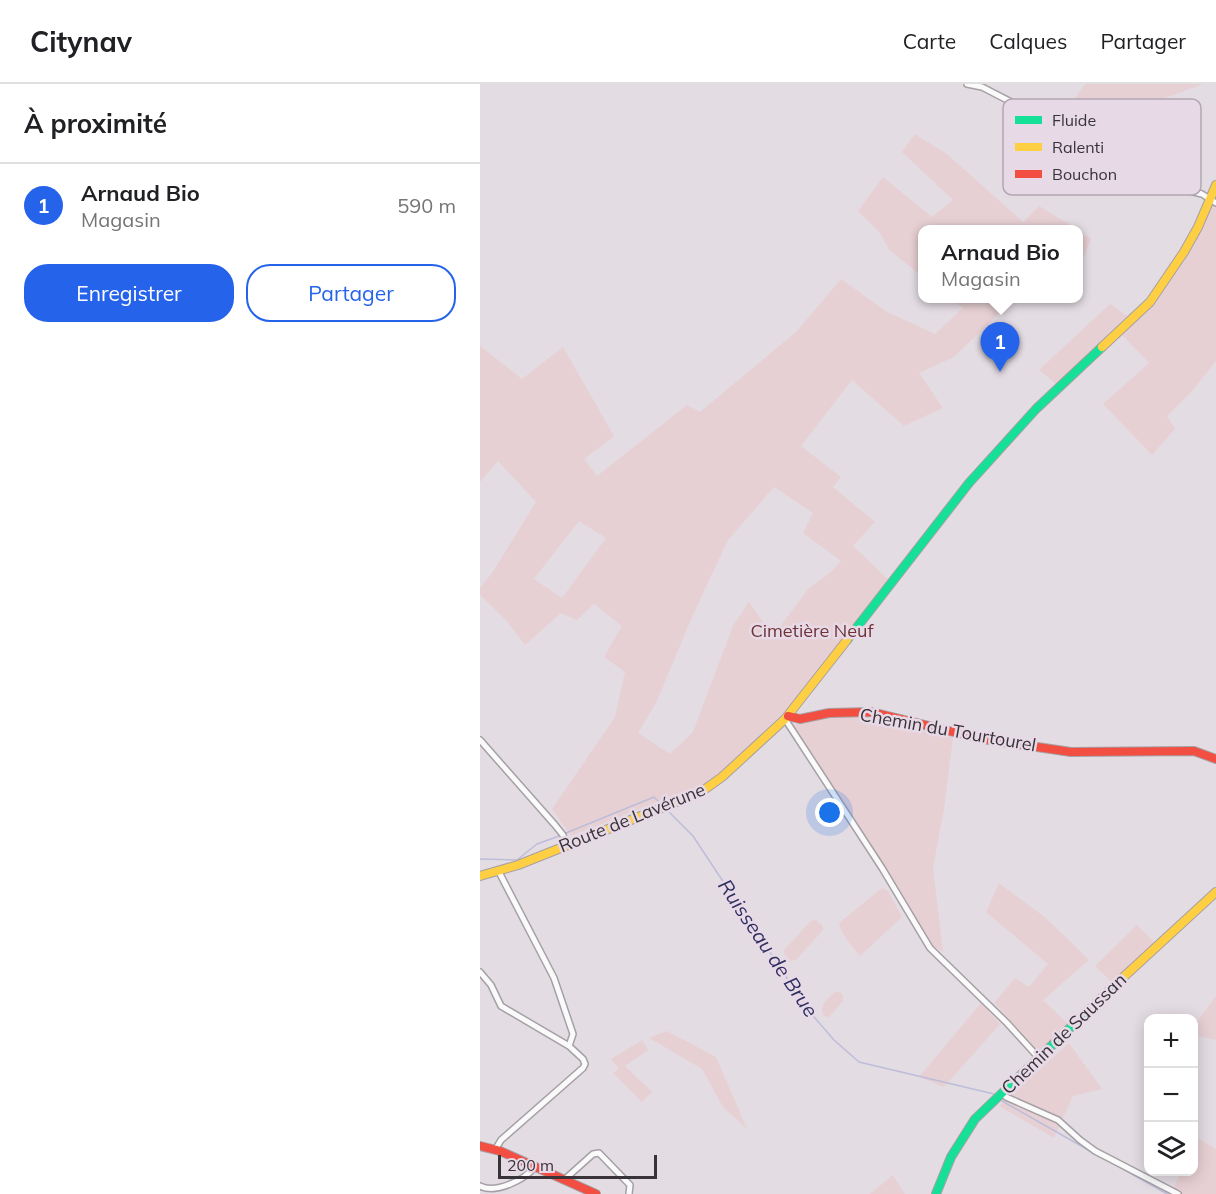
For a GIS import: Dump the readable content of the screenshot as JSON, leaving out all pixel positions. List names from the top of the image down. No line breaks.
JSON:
{"streets":{"street":["Chemin du Tourtourel","Route de Lavérune","Chemin de Saussan"]},"crossings":[["Chemin du Tourtourel","Route de Lavérune"]],"water":["Ruisseau de Brue"],"parks":["Cimetière Neuf"],"legend":["Fluide","Ralenti","Bouchon"],"scale_bar":"200 m","page":{"header":"Citynav","nav":["Carte","Calques","Partager"],"heading":"À proximité","list":[{"mark":"1","name":"Arnaud Bio","note":"Magasin","value":"590 m"}],"popup":["Arnaud Bio","Magasin"],"buttons":["Enregistrer","Partager"],"pins":"1","map_buttons":["+","−"],"scale":"200 m"}}
